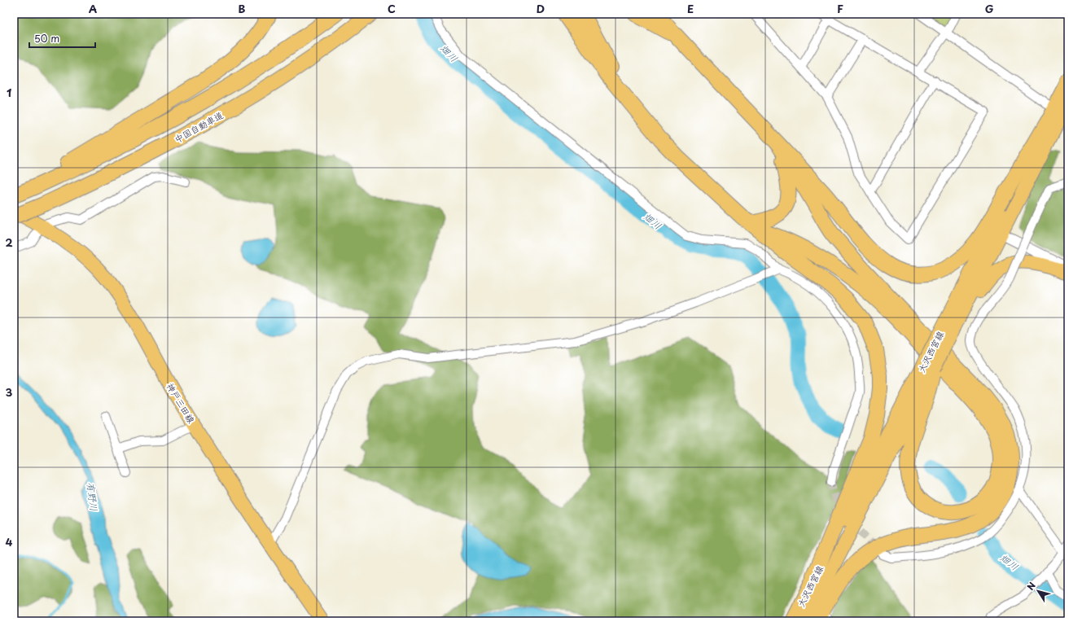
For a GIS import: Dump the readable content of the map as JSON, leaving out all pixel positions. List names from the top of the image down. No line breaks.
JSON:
{"streets":{"highway":["中国自動車道"],"main road":["大沢西宮線","神戸三田線"]},"water":["畑川","有野川"],"scale_bar":"50 m","north":"top left","grid":{"columns":["A","B","C","D","E","F","G"],"rows":["1","2","3","4"]}}
